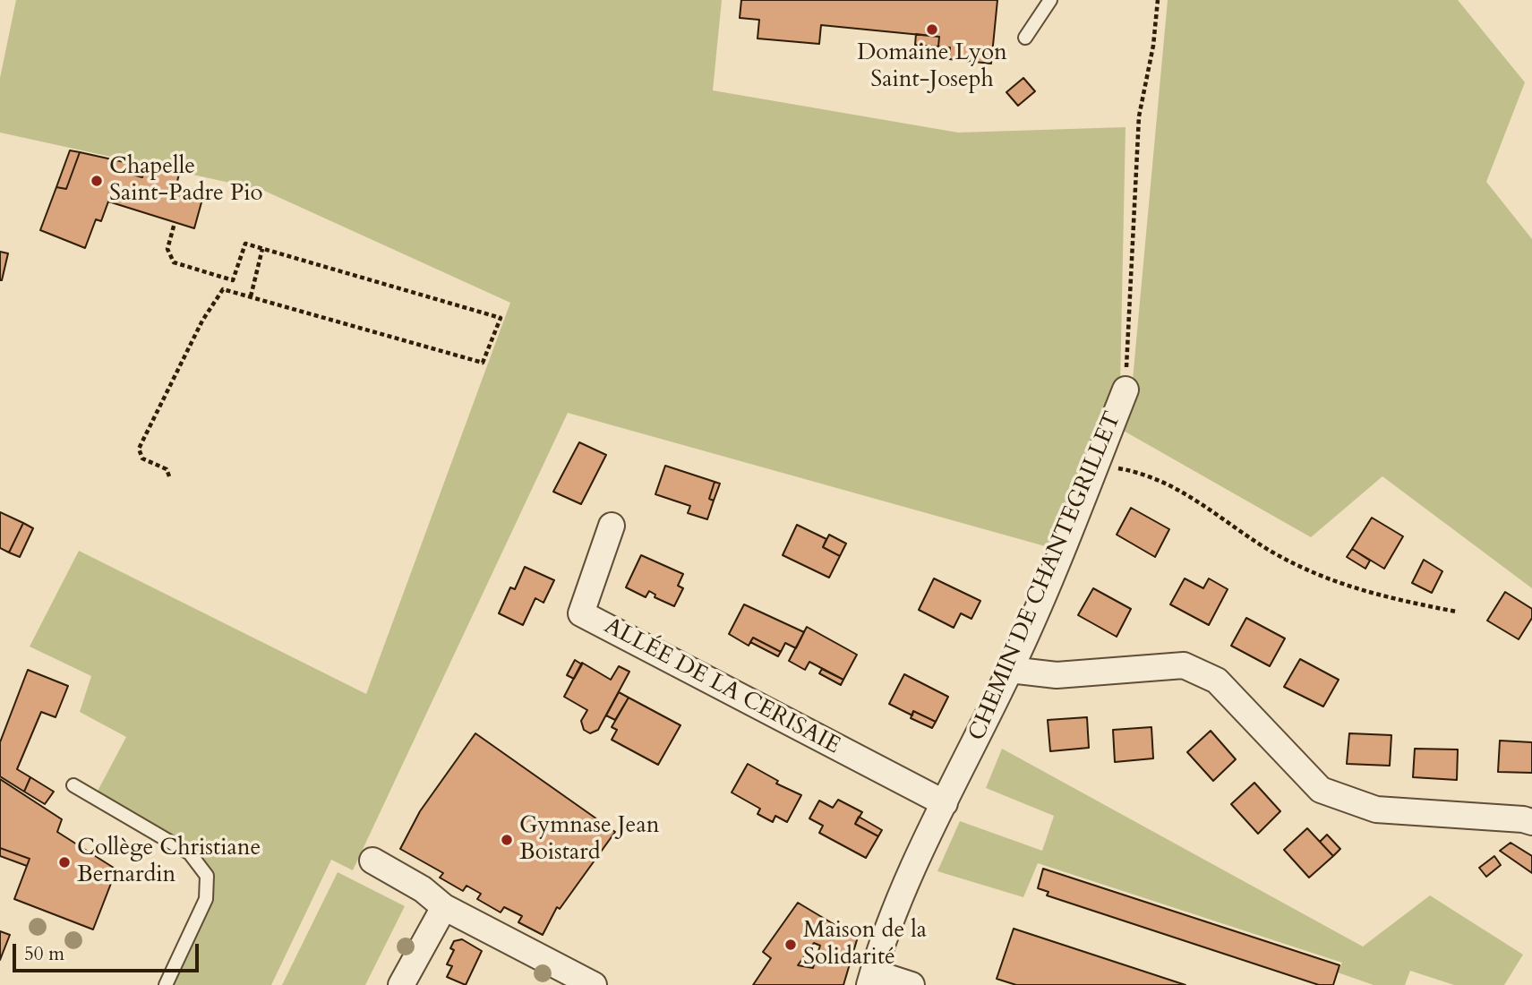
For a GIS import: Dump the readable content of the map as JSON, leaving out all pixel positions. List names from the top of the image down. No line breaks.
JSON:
{"streets":{"street":["CHEMIN DE CHANTEGRILLET","ALLÉE DE LA CERISAIE"]},"crossings":[["CHEMIN DE CHANTEGRILLET","ALLÉE DE LA CERISAIE"]],"places":["Domaine Lyon Saint-Joseph","Chapelle Saint-Padre Pio","Gymnase Jean Boistard","Collège Christiane Bernardin","Maison de la Solidarité"],"scale_bar":"50 m"}
